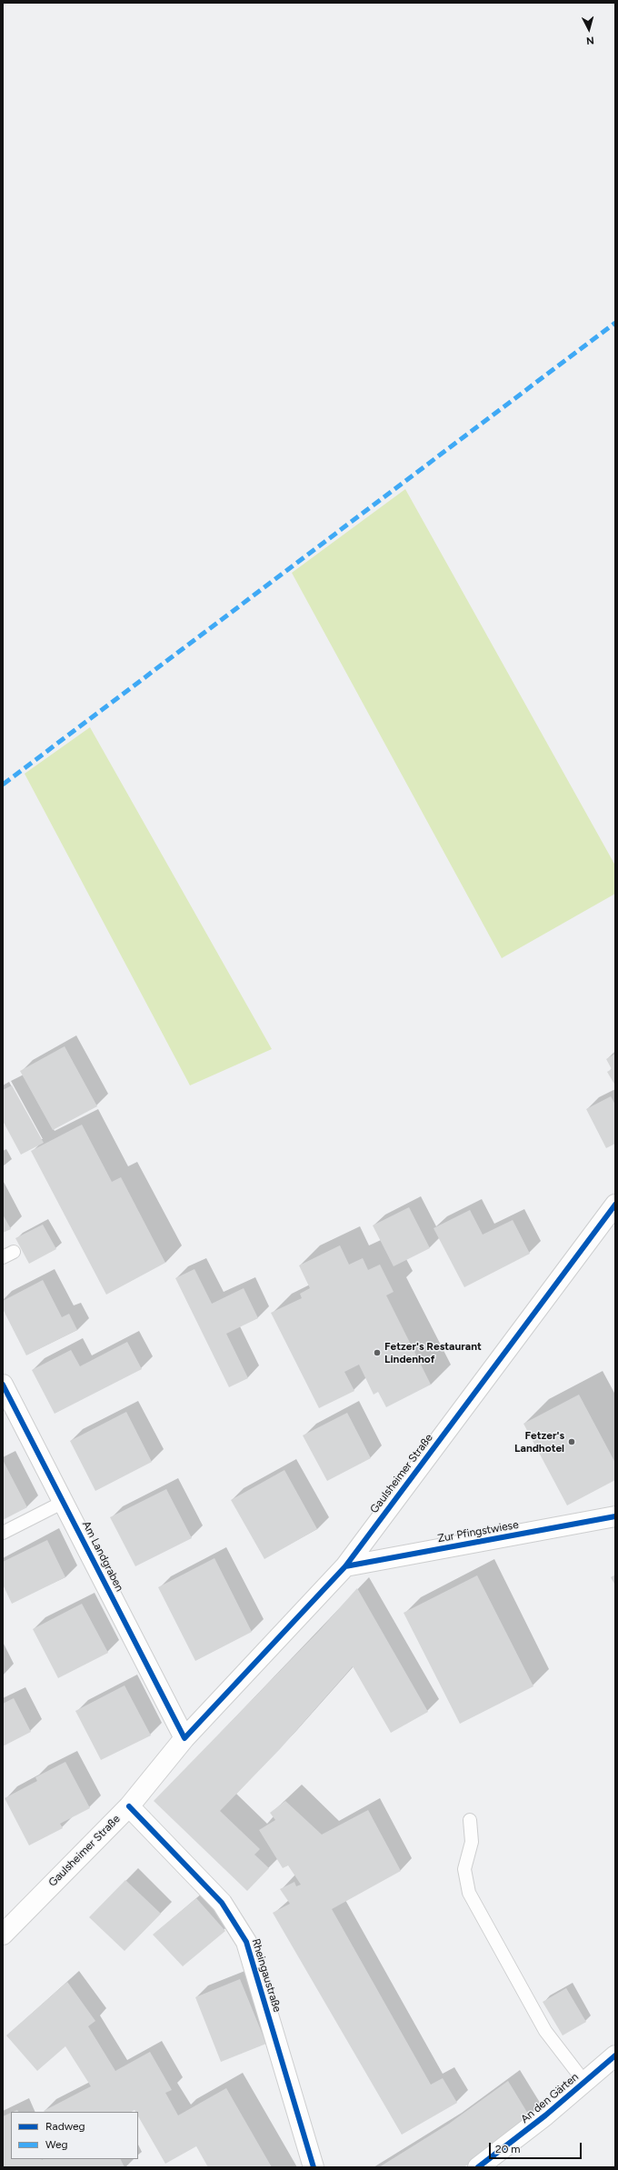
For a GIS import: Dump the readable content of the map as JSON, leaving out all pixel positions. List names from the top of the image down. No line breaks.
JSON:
{"streets":{"street":["Gaulsheimer Straße","Zur Pfingstwiese","Am Landgraben","Rheingaustraße","An den Gärten"]},"crossings":[["Gaulsheimer Straße","Zur Pfingstwiese"],["Gaulsheimer Straße","Am Landgraben"],["Gaulsheimer Straße","Rheingaustraße"]],"places":["Fetzer's Restaurant Lindenhof","Fetzer's Landhotel"],"legend":["Radweg","Weg"],"scale_bar":"20 m","north":"bottom"}
